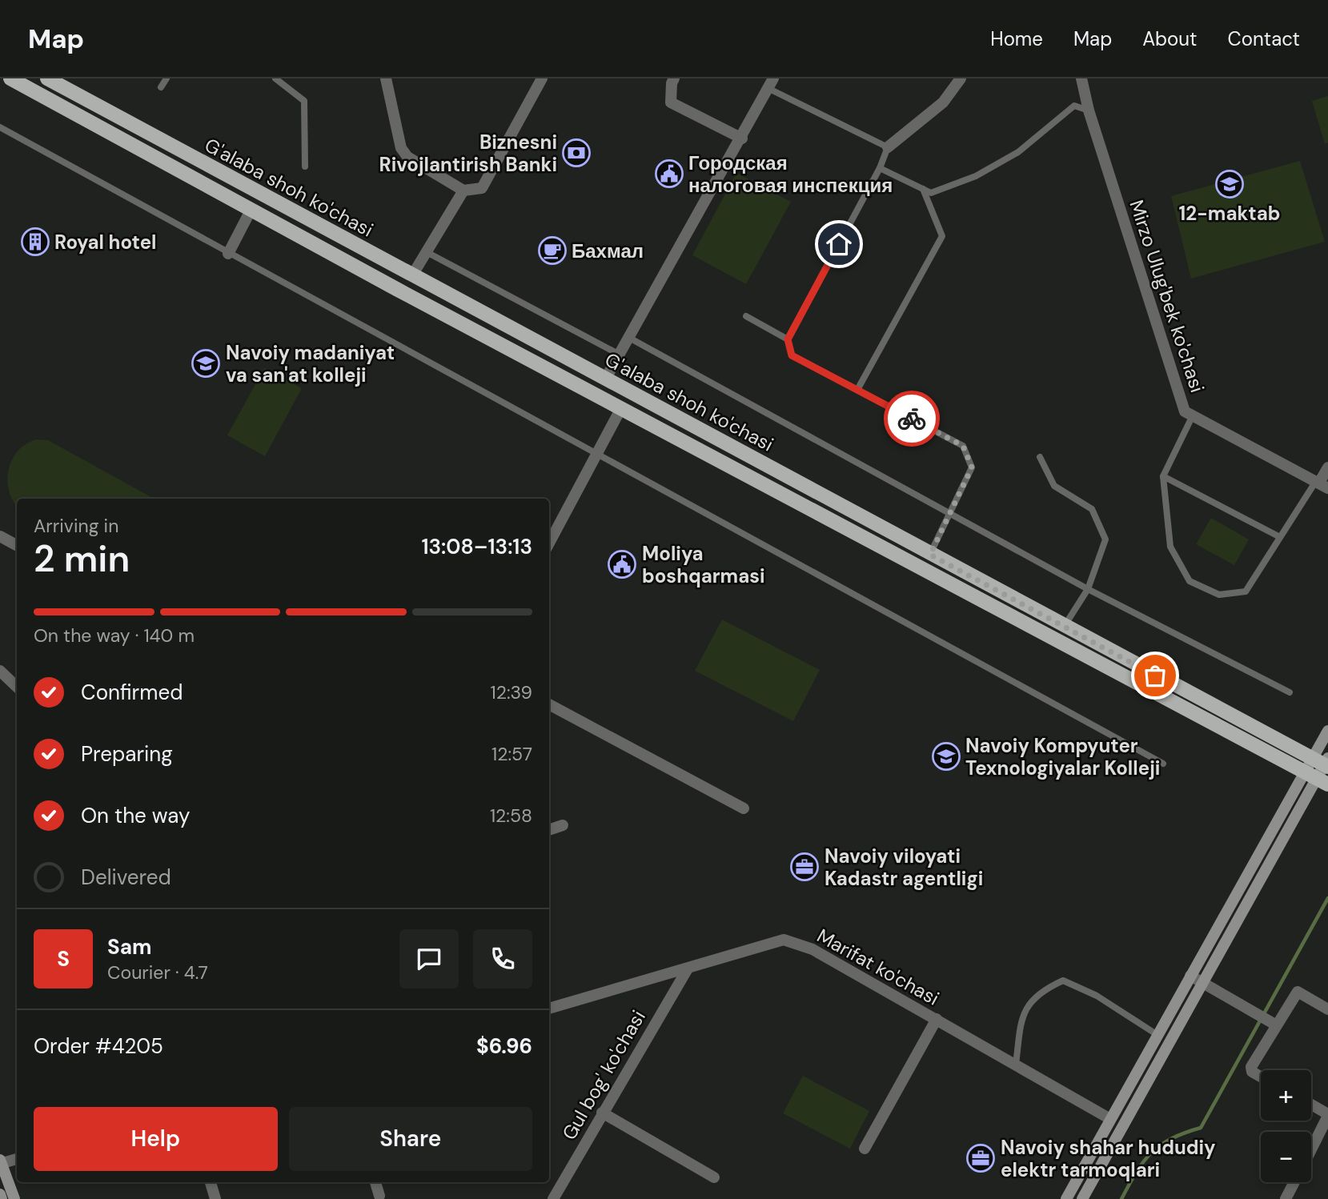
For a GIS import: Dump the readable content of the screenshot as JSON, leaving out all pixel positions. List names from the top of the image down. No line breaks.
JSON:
{"streets":{"main road":["G'alaba shoh ko'chasi"],"street":["Mirzo Ulug'bek ko'chasi","Marifat ko'chasi","Gul bog' ko'chasi"]},"crossings":[["Marifat ko'chasi","Gul bog' ko'chasi"]],"places":{"bank":["Biznesni Rivojlantirish Banki"],"public building":["Городская налоговая инспекция","Moliya boshqarmasi"],"school or university":["12-maktab","Navoiy madaniyat va san'at kolleji","Navoiy Kompyuter Texnologiyalar Kolleji"],"building":["Royal hotel"],"cafe":["Бахмал"],"office":["Navoiy viloyati Kadastr agentligi","Navoiy shahar hududiy elektr tarmoqlari"]},"page":{"header":"Map","nav":["Home","Map","About","Contact"],"heading":["2 min","Arriving in","13:08–13:13"],"panel":["Sam","Courier · 4.7","Order #4205","$6.96"],"bar":"On the way · 140 m","list":[["Confirmed","12:39"],["Preparing","12:57"],["On the way","12:58"],"Delivered"],"round":"S","map_buttons":["+","−"],"buttons":["Help","Share"]}}
